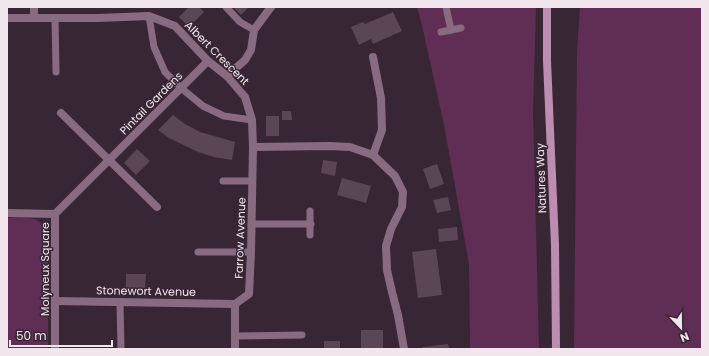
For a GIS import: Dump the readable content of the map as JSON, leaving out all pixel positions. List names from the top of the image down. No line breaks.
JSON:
{"streets":{"street":["Albert Crescent","Pintail Gardens","Natures Way","Farrow Avenue","Molyneux Square","Stonewort Avenue"]},"crossings":[["Albert Crescent","Pintail Gardens"],["Albert Crescent","Farrow Avenue"],["Pintail Gardens","Molyneux Square"],["Farrow Avenue","Stonewort Avenue"],["Molyneux Square","Stonewort Avenue"]],"scale_bar":"50 m","north":"bottom"}
